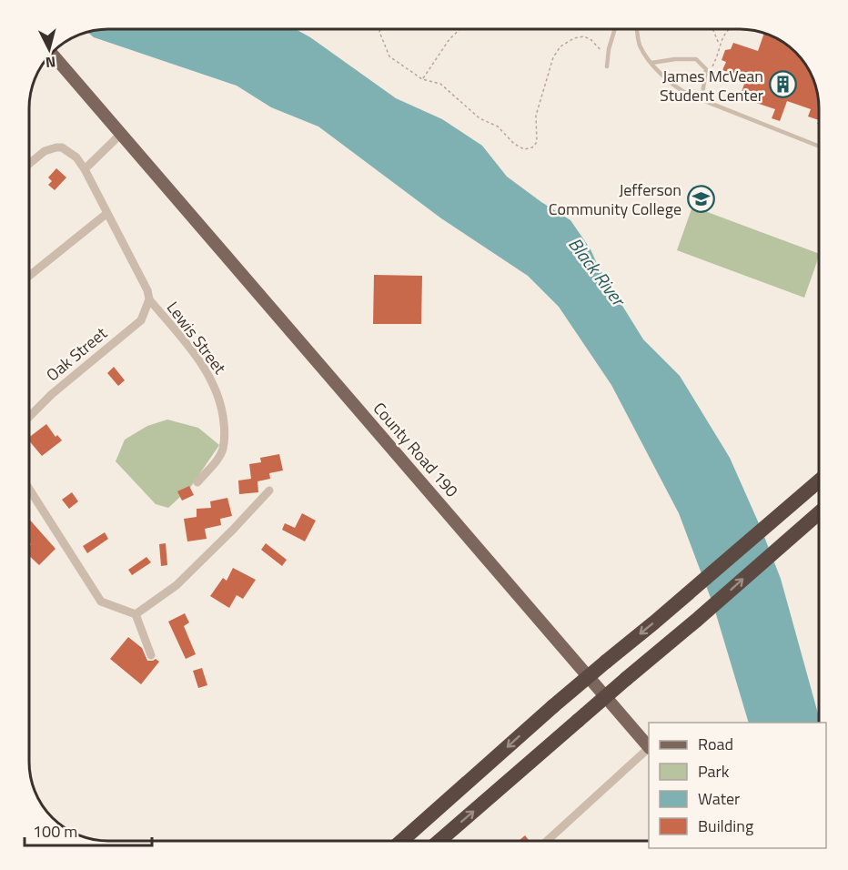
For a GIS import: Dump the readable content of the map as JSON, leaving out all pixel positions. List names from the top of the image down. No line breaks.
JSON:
{"streets":{"main road":["County Road 190"],"street":["Lewis Street","Oak Street"]},"crossings":[["Lewis Street","Oak Street"]],"water":["Black River"],"places":{"building":["James McVean Student Center"],"school or university":["Jefferson Community College"]},"legend":["Road","Park","Water","Building"],"scale_bar":"100 m","north":"bottom"}
